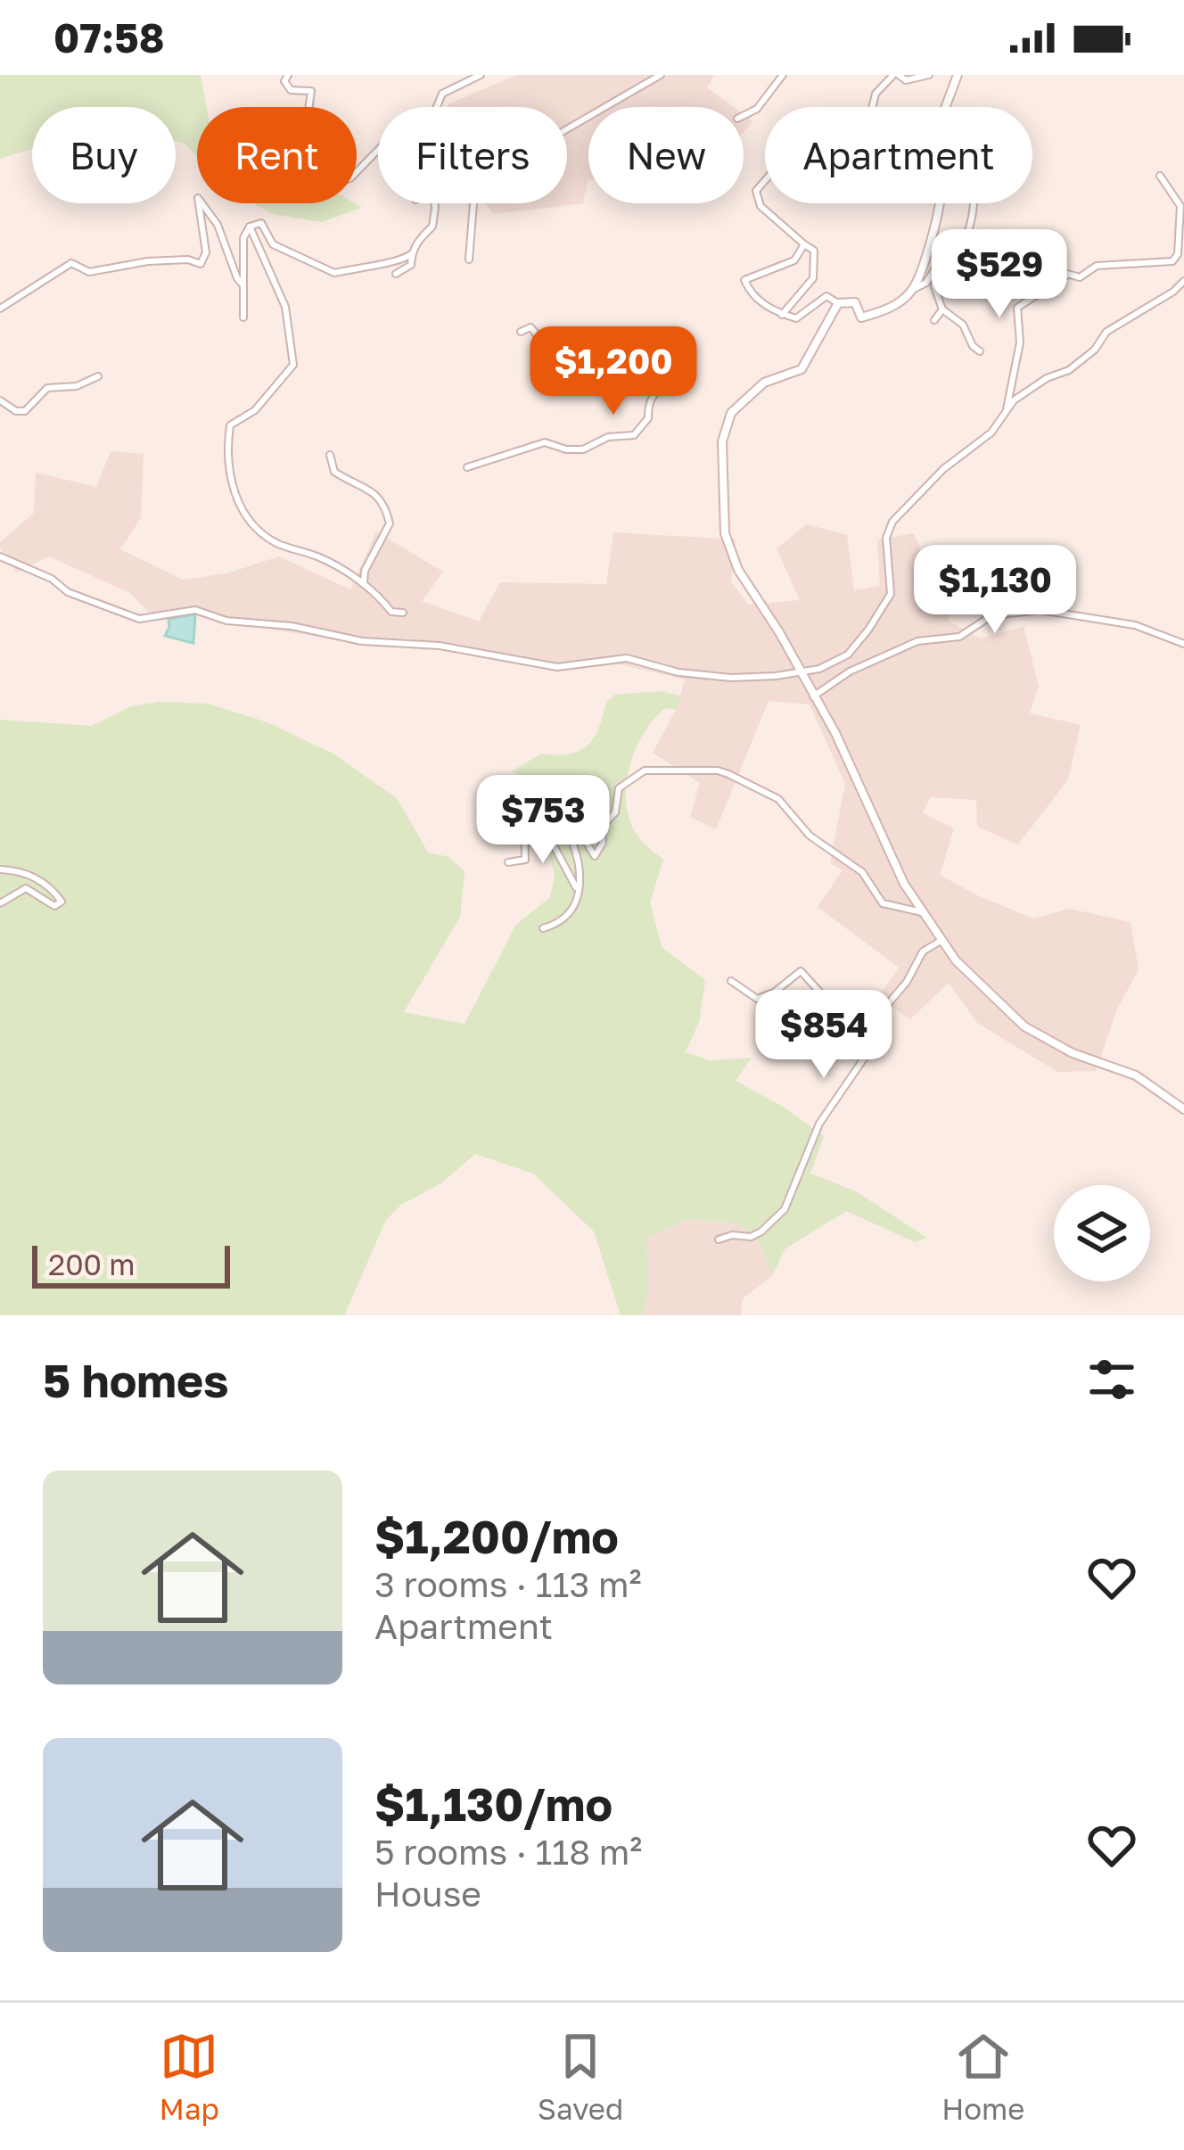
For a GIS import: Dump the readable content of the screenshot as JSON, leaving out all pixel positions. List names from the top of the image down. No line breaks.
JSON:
{"scale_bar":"200 m","page":{"status":"07:58","chip":["Buy","Rent","Filters","New","Apartment"],"price":["$529","$1,200","$1,130","$753","$854"],"scale":"200 m","heading":"5 homes","list":[{"name":"$1,200/mo","note":"3 rooms · 113 m² · Apartment"},{"name":"$1,130/mo","note":"5 rooms · 118 m² · House"}],"tabs":["Map","Saved","Home"]}}
